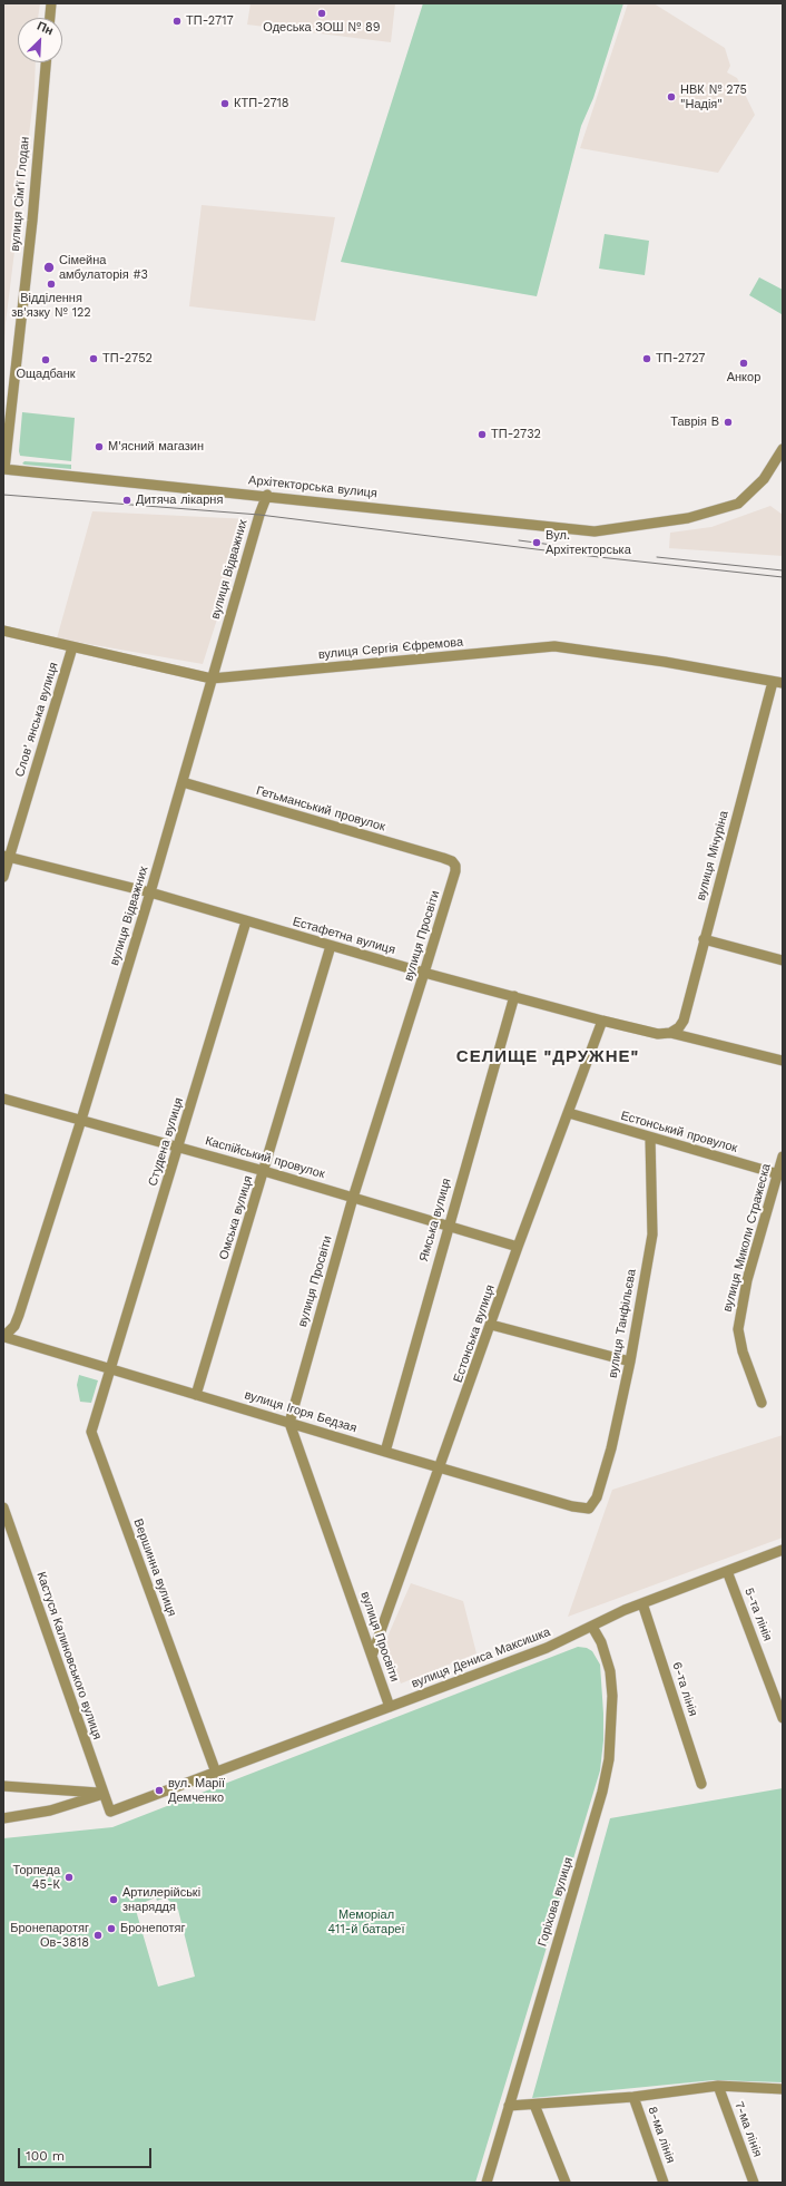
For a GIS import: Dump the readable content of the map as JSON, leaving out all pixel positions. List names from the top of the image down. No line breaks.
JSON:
{"streets":{"street":["вулиця Сім'ї Глодан","Архітекторська вулиця","вулиця Відважних","вулиця Сергія Єфремова","Словʼянська вулиця","Гетьманський провулок","вулиця Мічуріна","Естафетна вулиця","вулиця Просвіти","Естонський провулок","Студена вулиця","Каспійський провулок","Омська вулиця","Ямська вулиця","вулиця Миколи Стражеска","вулиця Танфільєва","Естонська вулиця","вулиця Ігоря Бедзая","Вершинна вулиця","5-та лінія","Кастуся Калиновського вулиця","вулиця Дениса Максишка","6-та лінія","Горіхова вулиця","7-ма лінія","8-ма лінія"]},"crossings":[["вулиця Сім'ї Глодан","Архітекторська вулиця"],["Архітекторська вулиця","вулиця Відважних"],["вулиця Відважних","вулиця Сергія Єфремова"],["вулиця Відважних","Гетьманський провулок"],["вулиця Відважних","Естафетна вулиця"],["вулиця Відважних","Каспійський провулок"],["вулиця Відважних","вулиця Ігоря Бедзая"],["вулиця Сергія Єфремова","Словʼянська вулиця"],["вулиця Сергія Єфремова","вулиця Мічуріна"],["Словʼянська вулиця","Естафетна вулиця"],["Гетьманський провулок","вулиця Просвіти"],["вулиця Мічуріна","Естафетна вулиця"],["Естафетна вулиця","вулиця Просвіти"],["Естафетна вулиця","Студена вулиця"],["Естафетна вулиця","Омська вулиця"],["Естафетна вулиця","Ямська вулиця"],["Естафетна вулиця","Естонська вулиця"],["вулиця Просвіти","Каспійський провулок"],["вулиця Просвіти","Естонська вулиця"],["вулиця Просвіти","вулиця Ігоря Бедзая"],["вулиця Просвіти","вулиця Дениса Максишка"],["Естонський провулок","вулиця Миколи Стражеска"],["Естонський провулок","вулиця Танфільєва"],["Естонський провулок","Естонська вулиця"],["Студена вулиця","Каспійський провулок"],["Студена вулиця","вулиця Ігоря Бедзая"],["Студена вулиця","Вершинна вулиця"],["Каспійський провулок","Омська вулиця"],["Каспійський провулок","Ямська вулиця"],["Каспійський провулок","Естонська вулиця"],["Омська вулиця","вулиця Ігоря Бедзая"],["Ямська вулиця","вулиця Ігоря Бедзая"],["вулиця Танфільєва","вулиця Ігоря Бедзая"],["Естонська вулиця","вулиця Ігоря Бедзая"],["вулиця Ігоря Бедзая","Вершинна вулиця"],["Вершинна вулиця","вулиця Дениса Максишка"],["5-та лінія","вулиця Дениса Максишка"],["Кастуся Калиновського вулиця","вулиця Дениса Максишка"],["вулиця Дениса Максишка","6-та лінія"],["вулиця Дениса Максишка","Горіхова вулиця"]],"districts":["СЕЛИЩЕ \"ДРУЖНЕ\""],"parks":["Меморіал 411-й батареї"],"places":["Одеська ЗОШ № 89","ТП-2717","НВК № 275 \"Надія\"","КТП-2718","Сімейна амбулаторія #3","Відділення зв'язку № 122","ТП-2752","ТП-2727","Ощадбанк","Анкор","Таврія В","ТП-2732","М'ясний магазин","Дитяча лікарня","Вул. Архітекторська","вул. Марії Демченко","Торпеда 45-К","Артилерійські знаряддя","Бронепотяг","Бронепаротяг Ов-3818"],"scale_bar":"100 m","north":"top right"}
